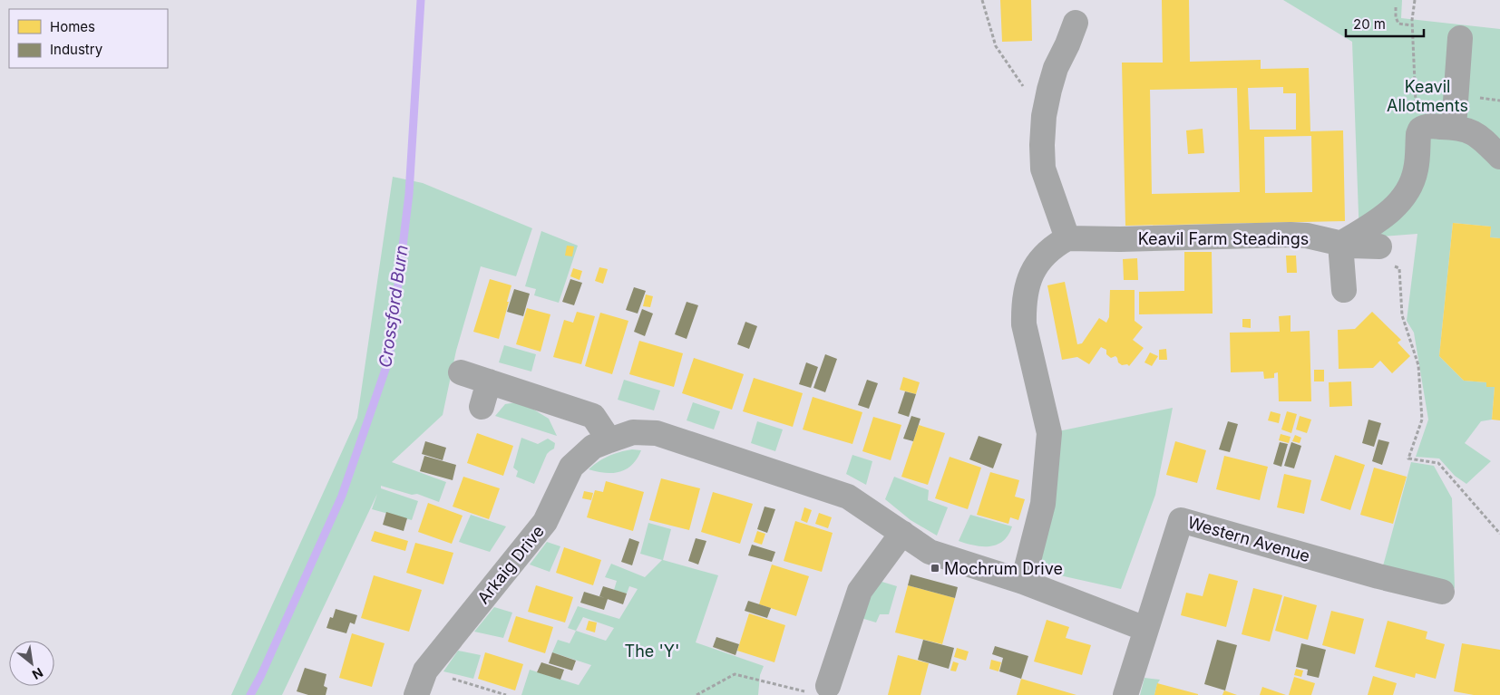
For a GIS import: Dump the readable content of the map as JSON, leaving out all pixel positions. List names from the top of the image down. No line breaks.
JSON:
{"streets":{"street":["Keavil Farm Steadings","Western Avenue","Arkaig Drive"]},"water":["Crossford Burn"],"parks":["Keavil Allotments","The 'Y'"],"places":{"transit":["Mochrum Drive"]},"legend":["Homes","Industry"],"scale_bar":"20 m","north":"bottom right"}
